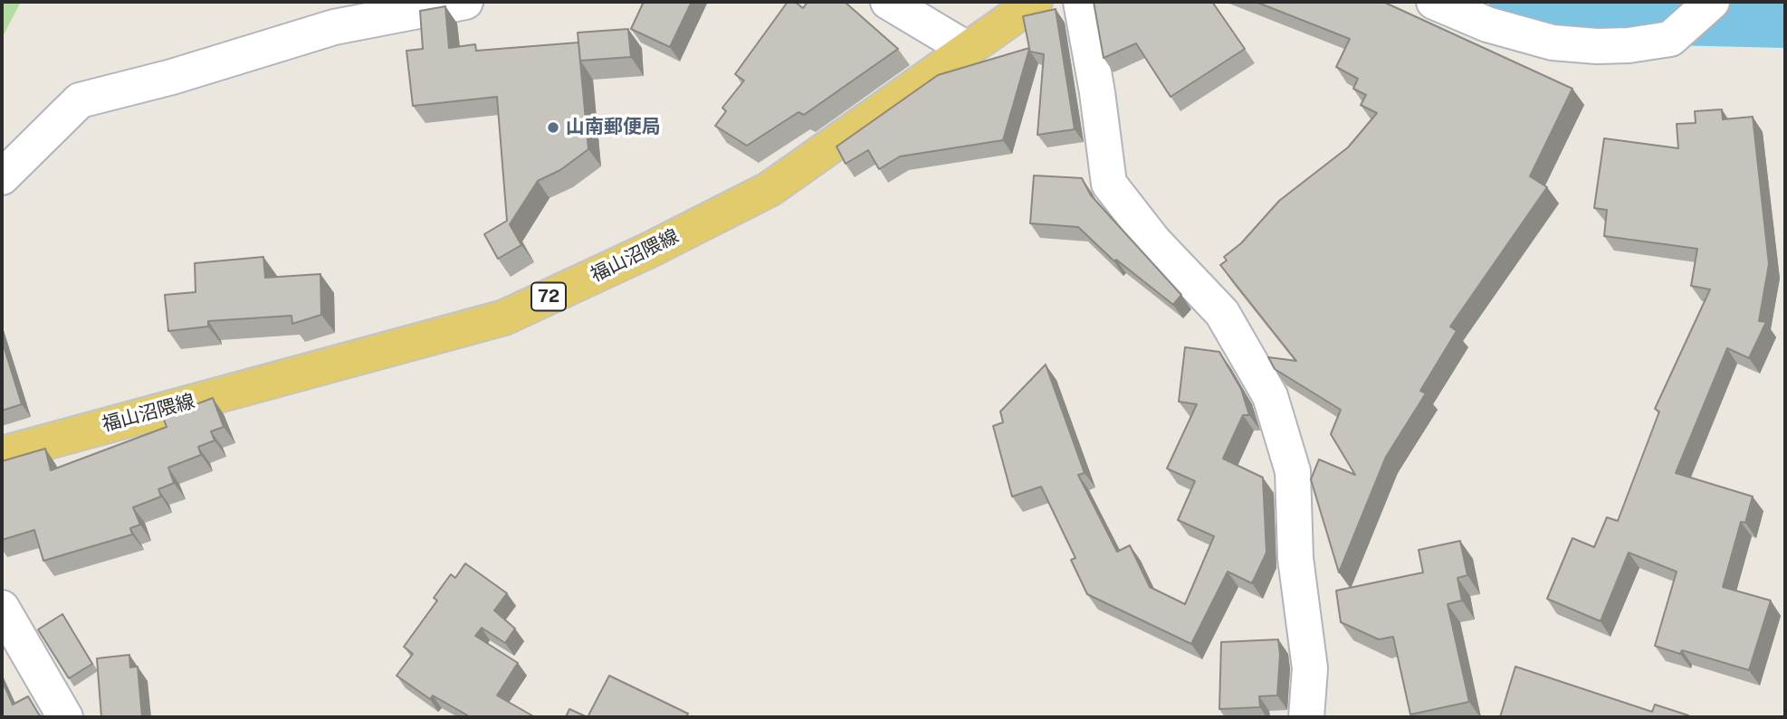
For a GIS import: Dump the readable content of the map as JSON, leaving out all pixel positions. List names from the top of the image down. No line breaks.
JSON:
{"streets":{"main road":["福山沼隈線","72"]},"places":["山南郵便局"]}
